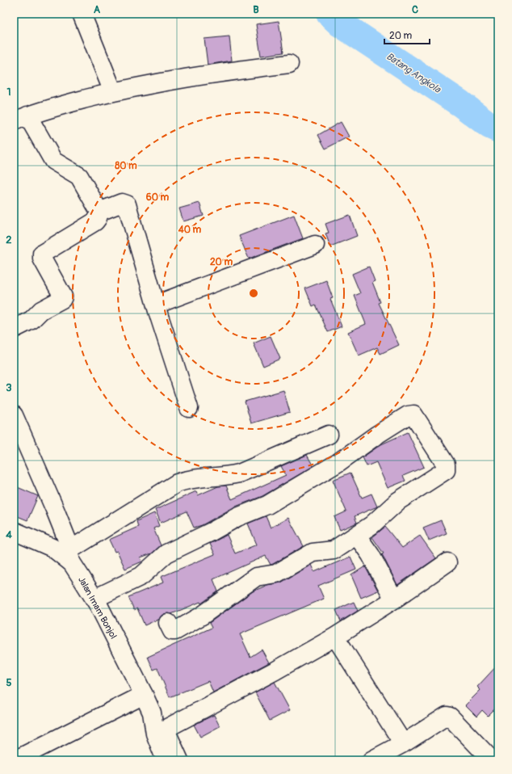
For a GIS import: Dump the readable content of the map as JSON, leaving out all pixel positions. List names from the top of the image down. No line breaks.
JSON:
{"streets":{"main road":["Jalan Imam Bonjol"]},"water":["Batang Angkola"],"scale_bar":"20 m","grid":{"columns":["A","B","C"],"rows":["1","2","3","4","5"]},"rings":["80 m","60 m","40 m","20 m"]}
